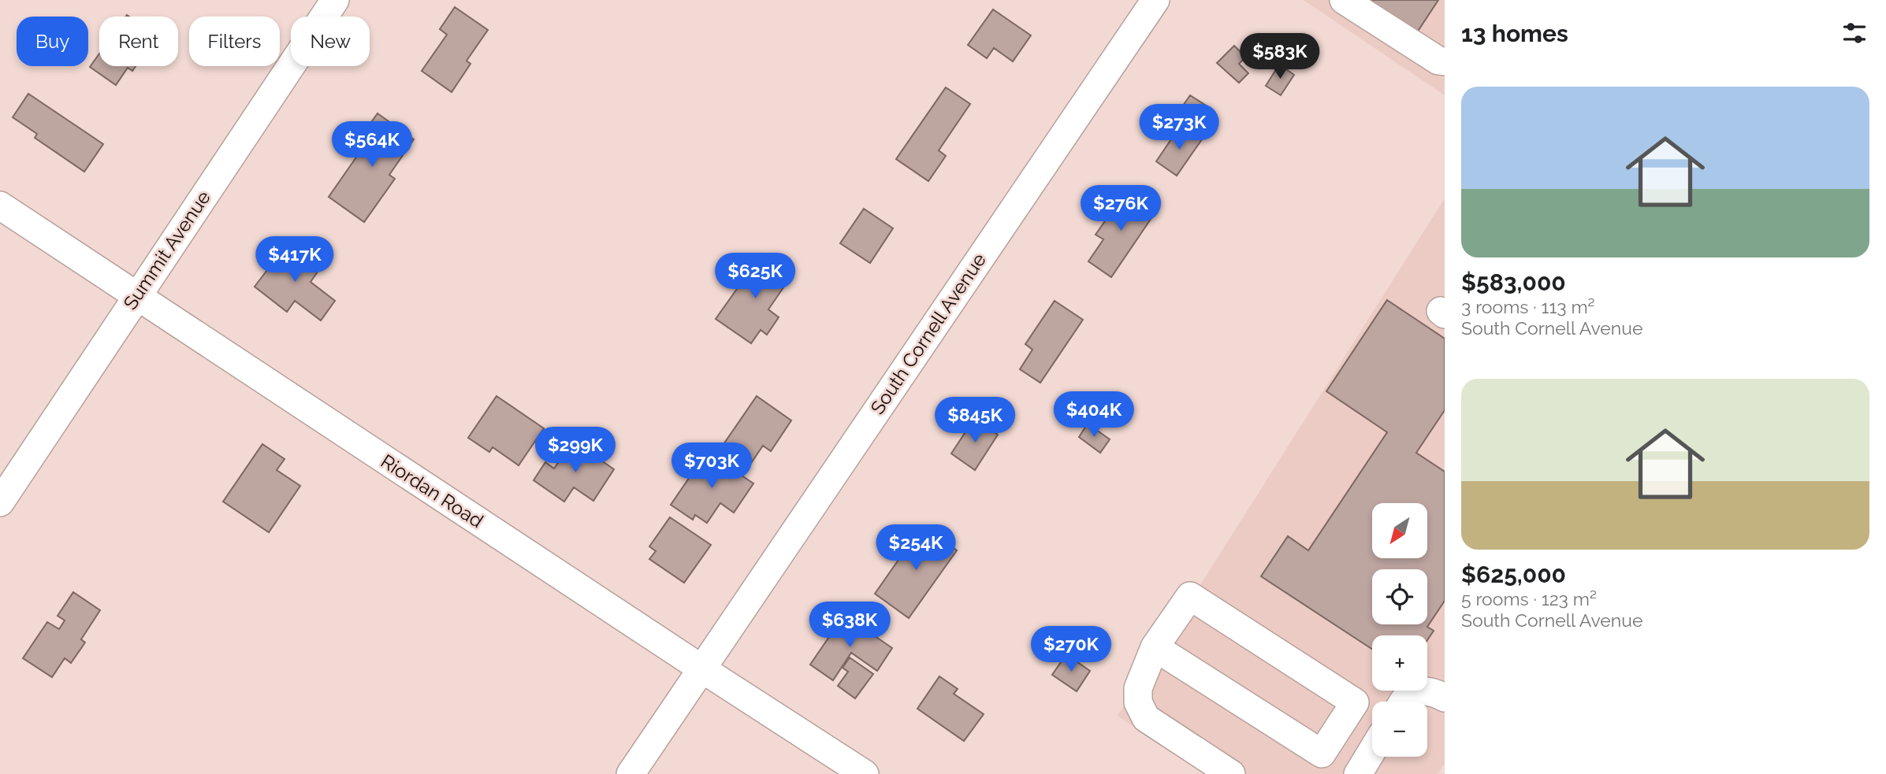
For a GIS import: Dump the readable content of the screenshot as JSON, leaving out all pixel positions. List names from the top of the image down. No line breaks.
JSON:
{"streets":{"street":["Summit Avenue","South Cornell Avenue","Riordan Road"]},"crossings":[["Summit Avenue","Riordan Road"],["South Cornell Avenue","Riordan Road"]],"north":"bottom left","page":{"heading":"13 homes","chip":["Buy","Rent","Filters","New"],"price":["$583K","$273K","$564K","$276K","$417K","$625K","$404K","$845K","$299K","$703K","$254K","$638K","$270K"],"list":[{"name":"$583,000","note":"3 rooms · 113 m² · South Cornell Avenue"},{"name":"$625,000","note":"5 rooms · 123 m² · South Cornell Avenue"}],"map_buttons":["+","−"]}}
